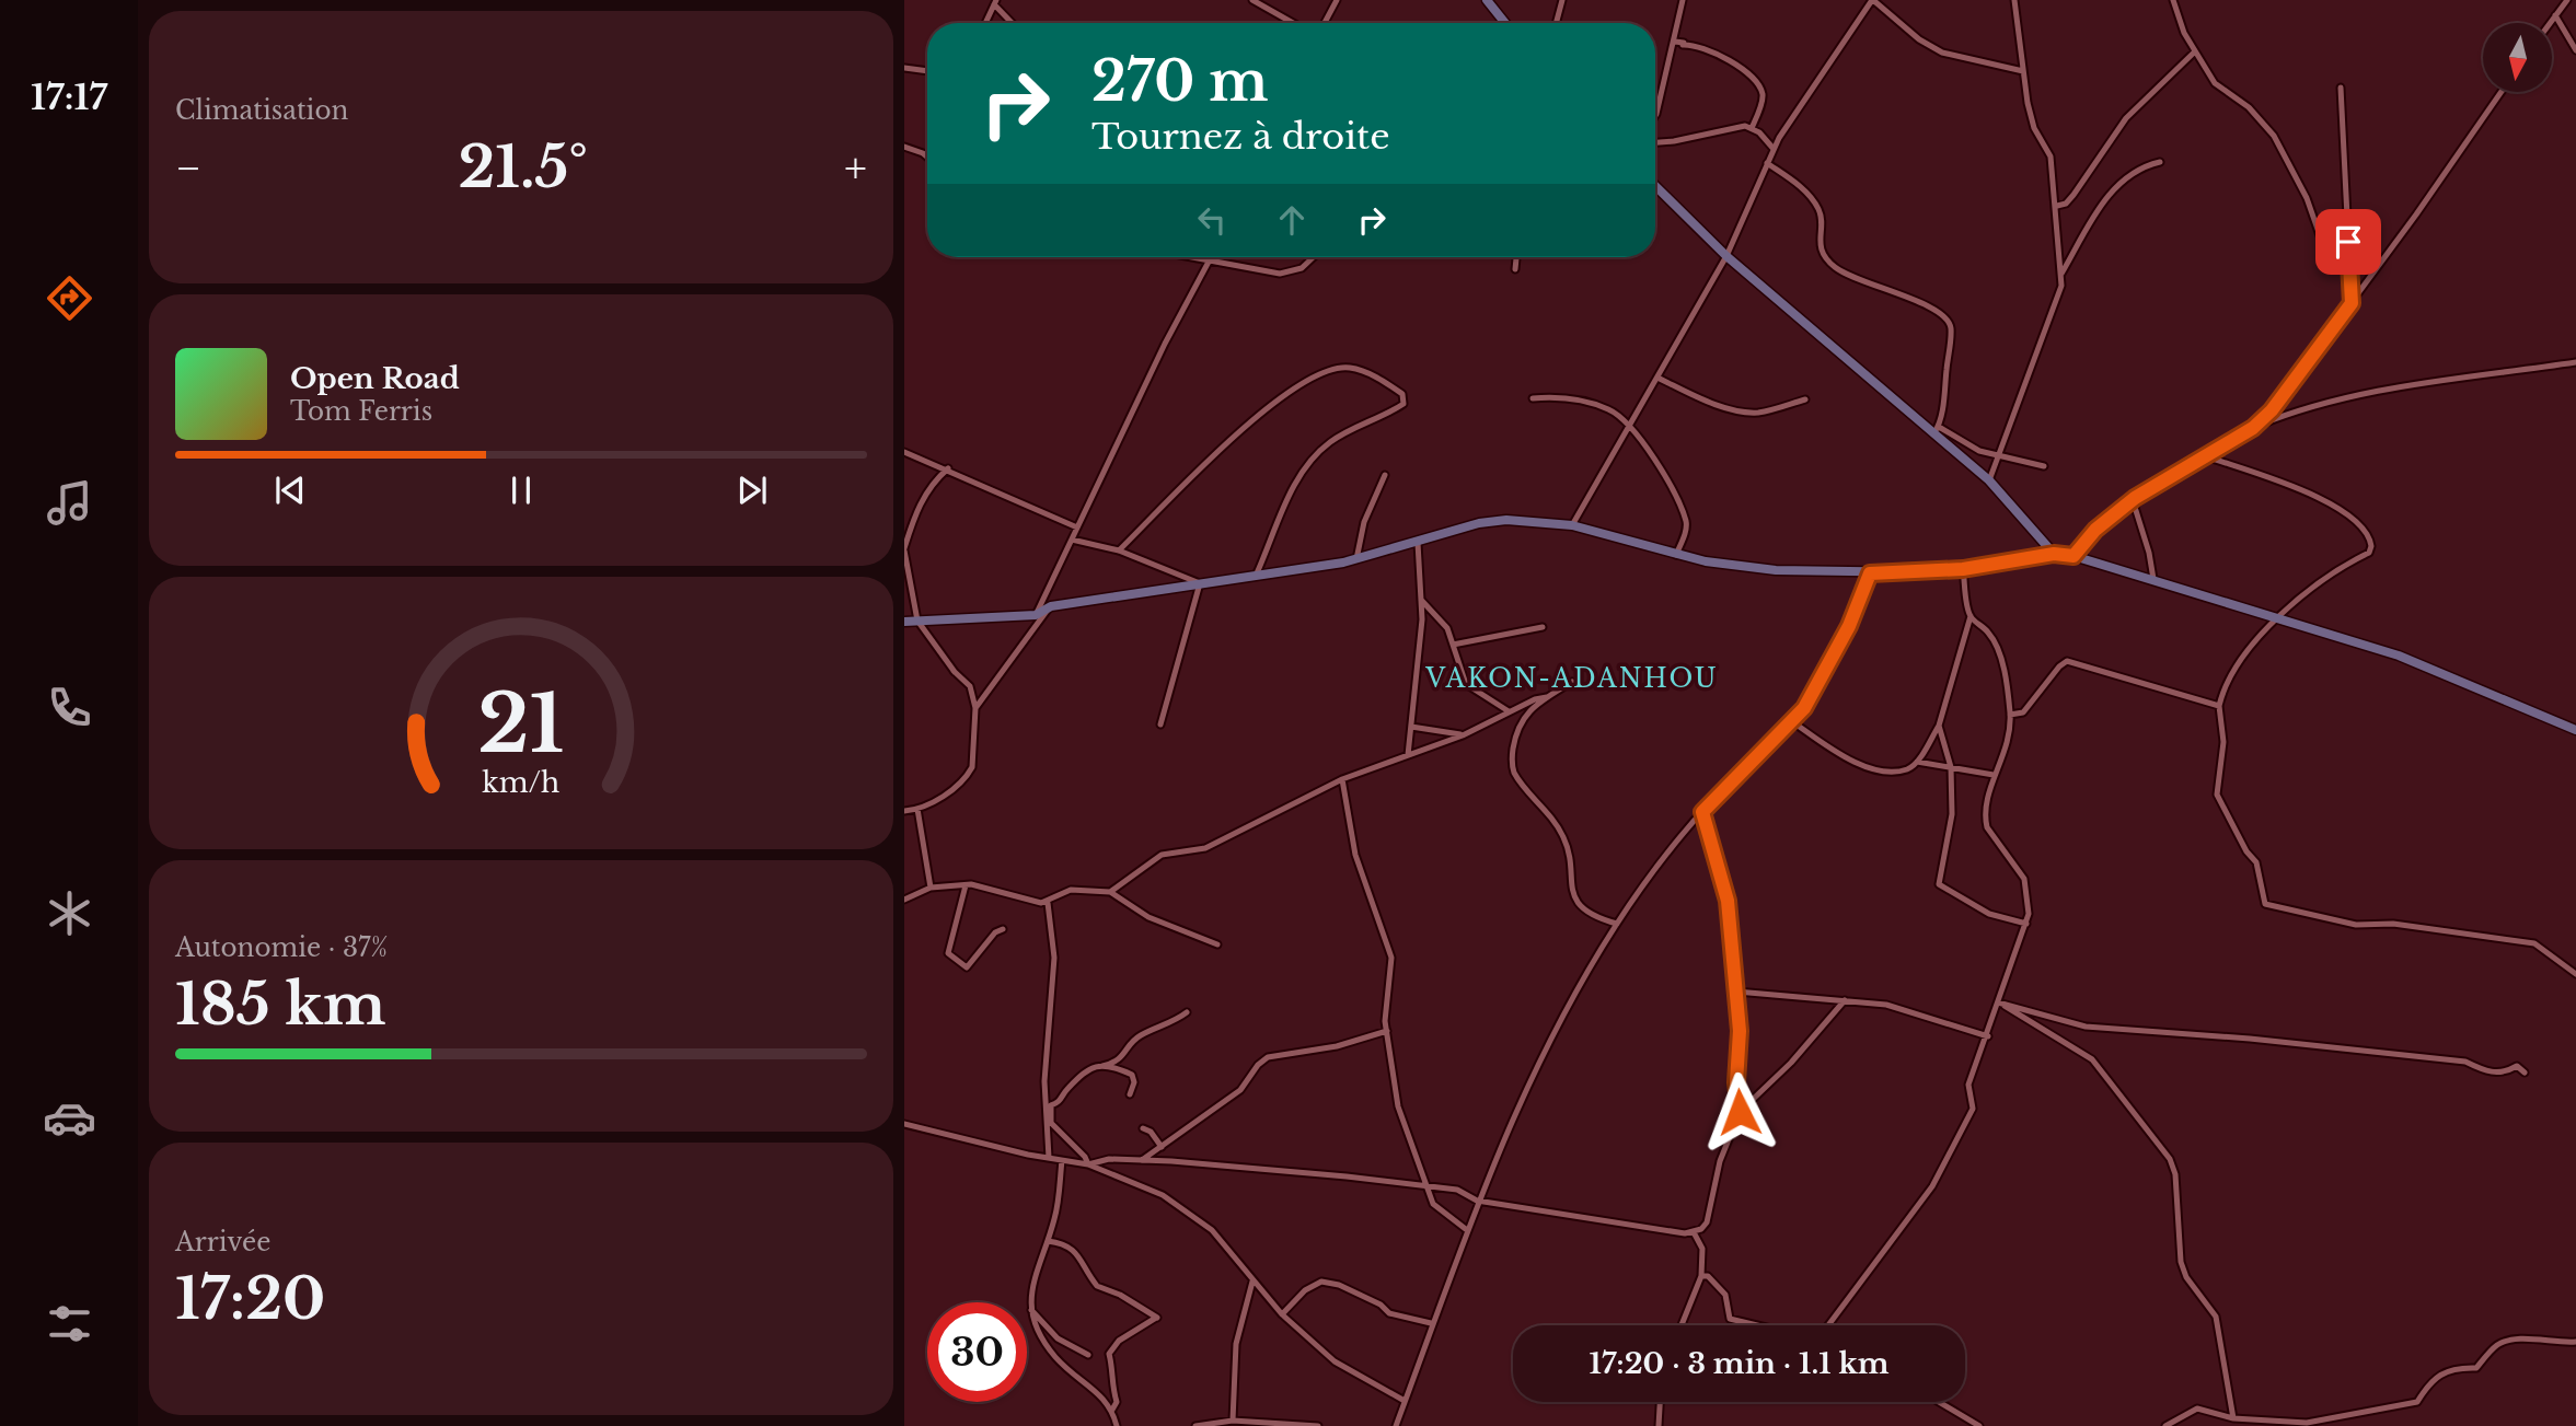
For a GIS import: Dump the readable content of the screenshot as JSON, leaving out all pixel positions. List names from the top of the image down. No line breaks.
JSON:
{"districts":["VAKON-ADANHOU"],"north":"bottom","page":{"tabs":"17:17","tile":["Climatisation",["Autonomie · 37%","185 km"],["Arrivée","17:20"]],"turn":["270 m","Tournez à droite"],"heat":["−","21.5°","+"],"song":["Open Road","Tom Ferris"],"limit":"30","trip":"17:20 · 3 min · 1.1 km","gauge":["21","km/h"]}}
